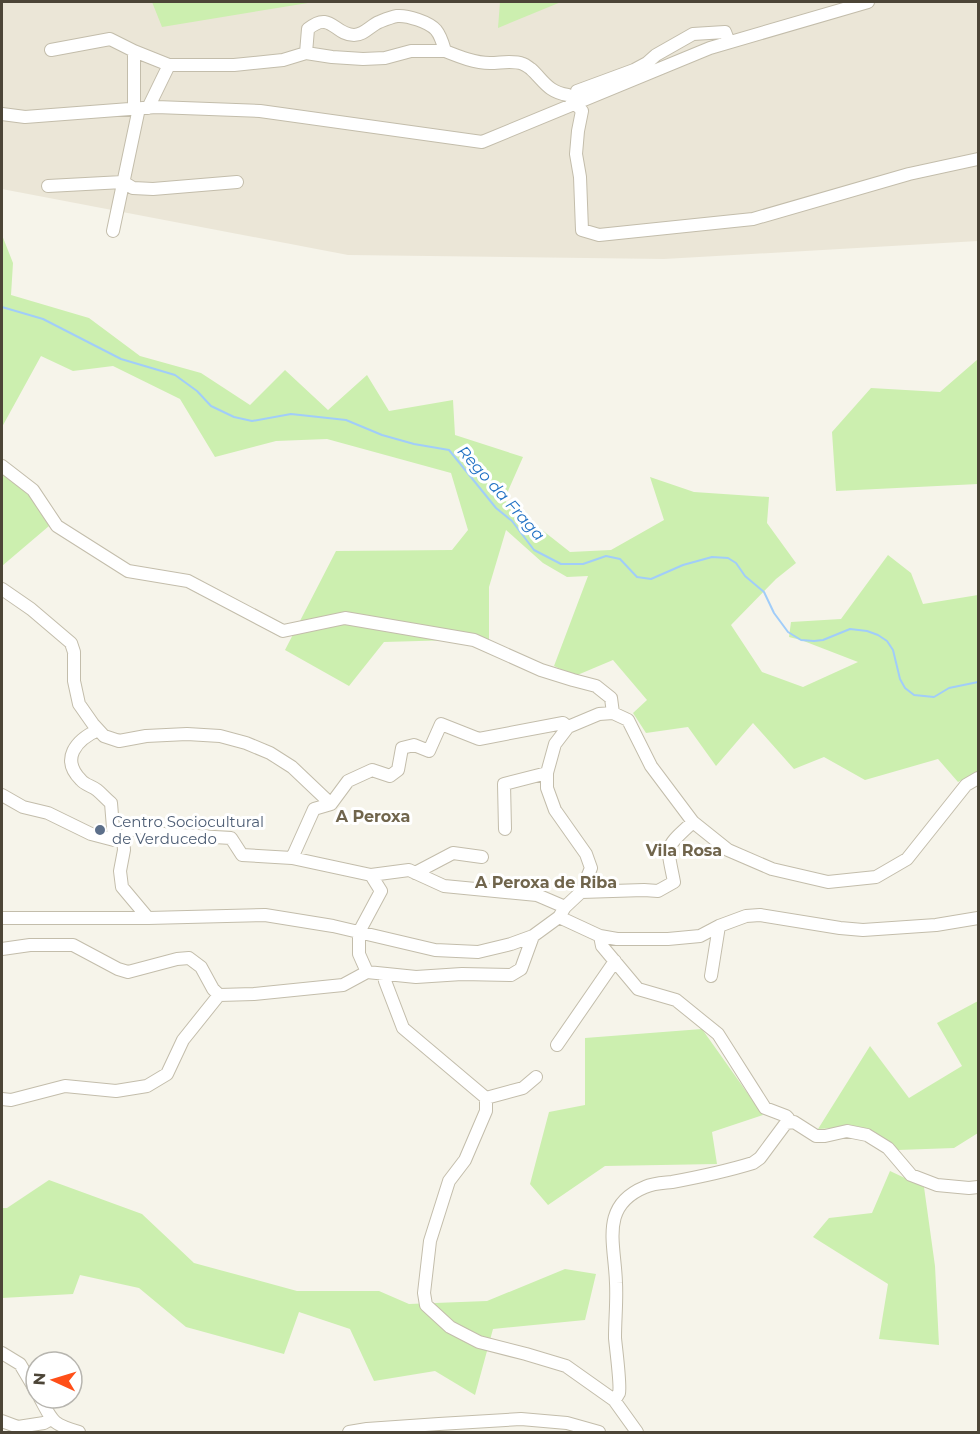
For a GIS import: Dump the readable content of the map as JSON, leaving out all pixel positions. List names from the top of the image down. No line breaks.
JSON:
{"districts":["A Peroxa","Vila Rosa","A Peroxa de Riba"],"water":["Rego da Fraga"],"places":["Centro Sociocultural de Verducedo"],"north":"left"}
